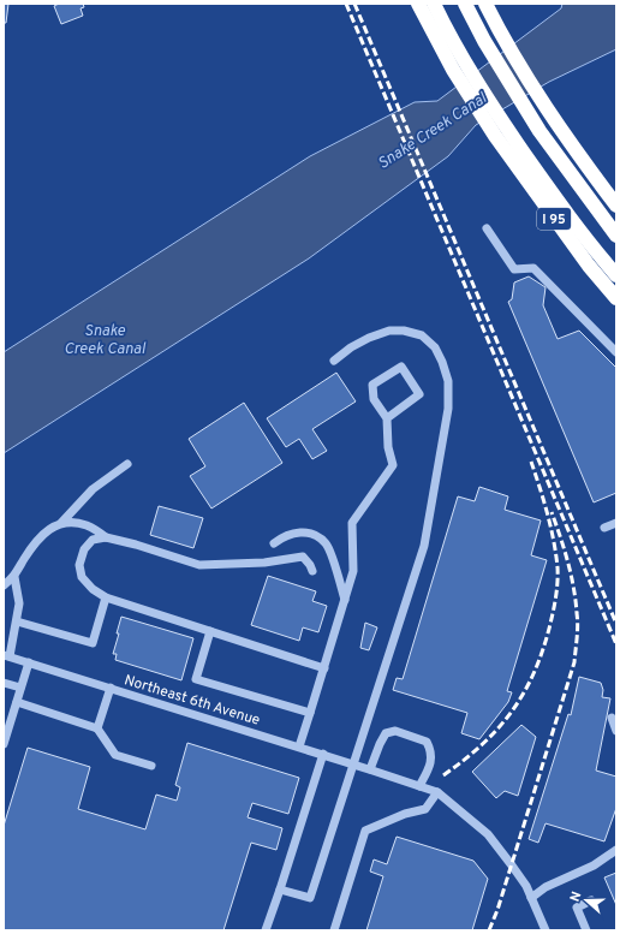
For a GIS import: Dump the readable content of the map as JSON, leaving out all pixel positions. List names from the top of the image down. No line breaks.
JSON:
{"streets":{"highway":["I 95"],"street":["Northeast 6th Avenue"]},"water":["Snake Creek Canal"],"north":"left"}
